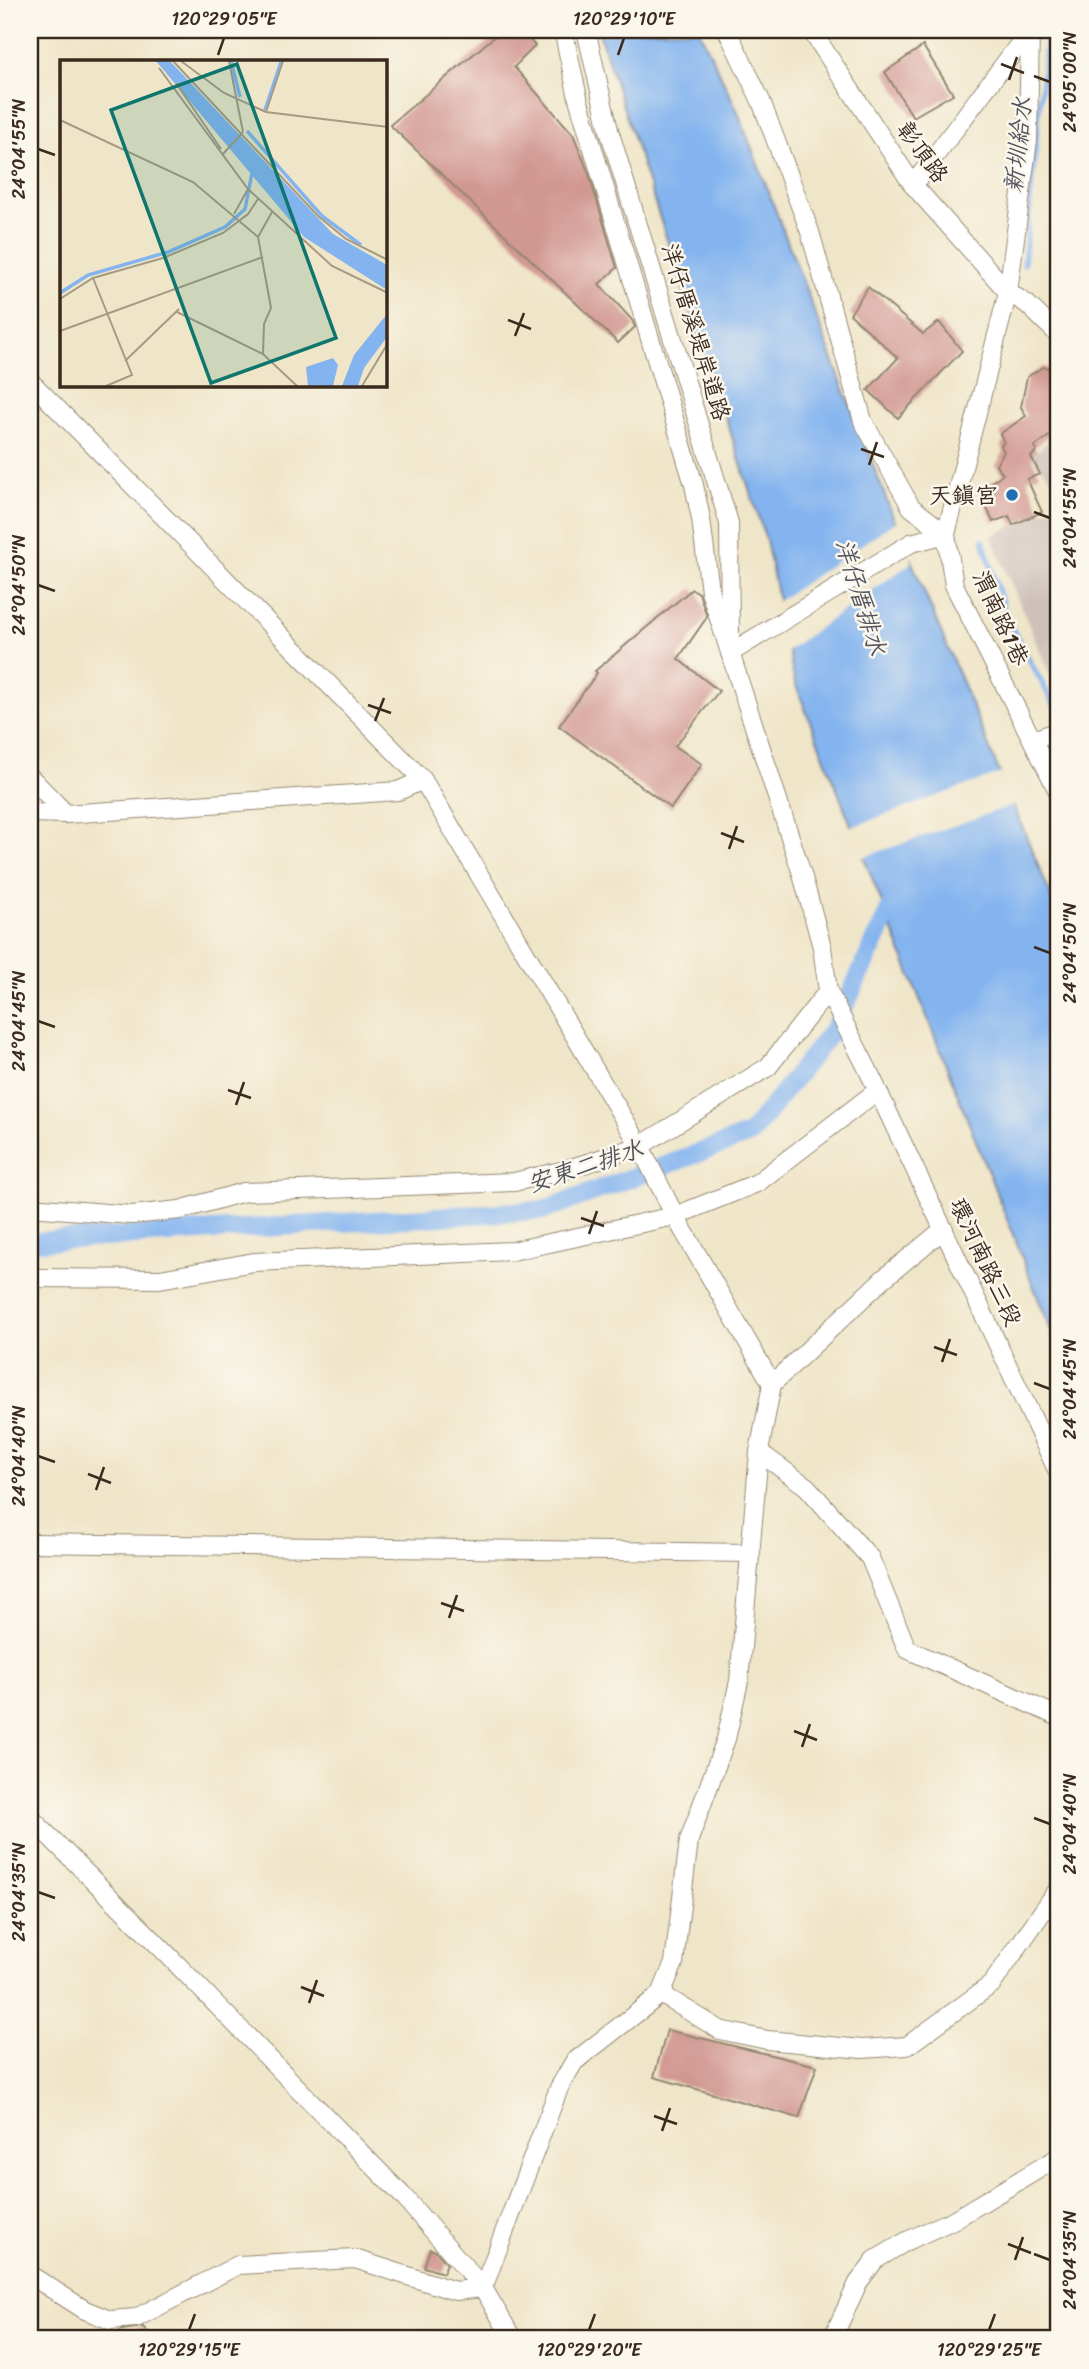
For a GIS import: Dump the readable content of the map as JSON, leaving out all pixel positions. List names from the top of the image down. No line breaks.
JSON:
{"streets":{"street":["彰頂路","洋仔厝溪堤岸道路","渭南路1巷","環河南路三段"]},"crossings":[["洋仔厝溪堤岸道路","環河南路三段"]],"water":["新圳給水","洋仔厝排水","安東二排水"],"places":["天鎮宮"],"coordinates":["120°29'05\"E","120°29'10\"E","24°05'00\"N","24°04'55\"N","24°04'50\"N","24°04'45\"N","24°04'40\"N","24°04'35\"N","120°29'15\"E","120°29'20\"E","120°29'25\"E"]}
